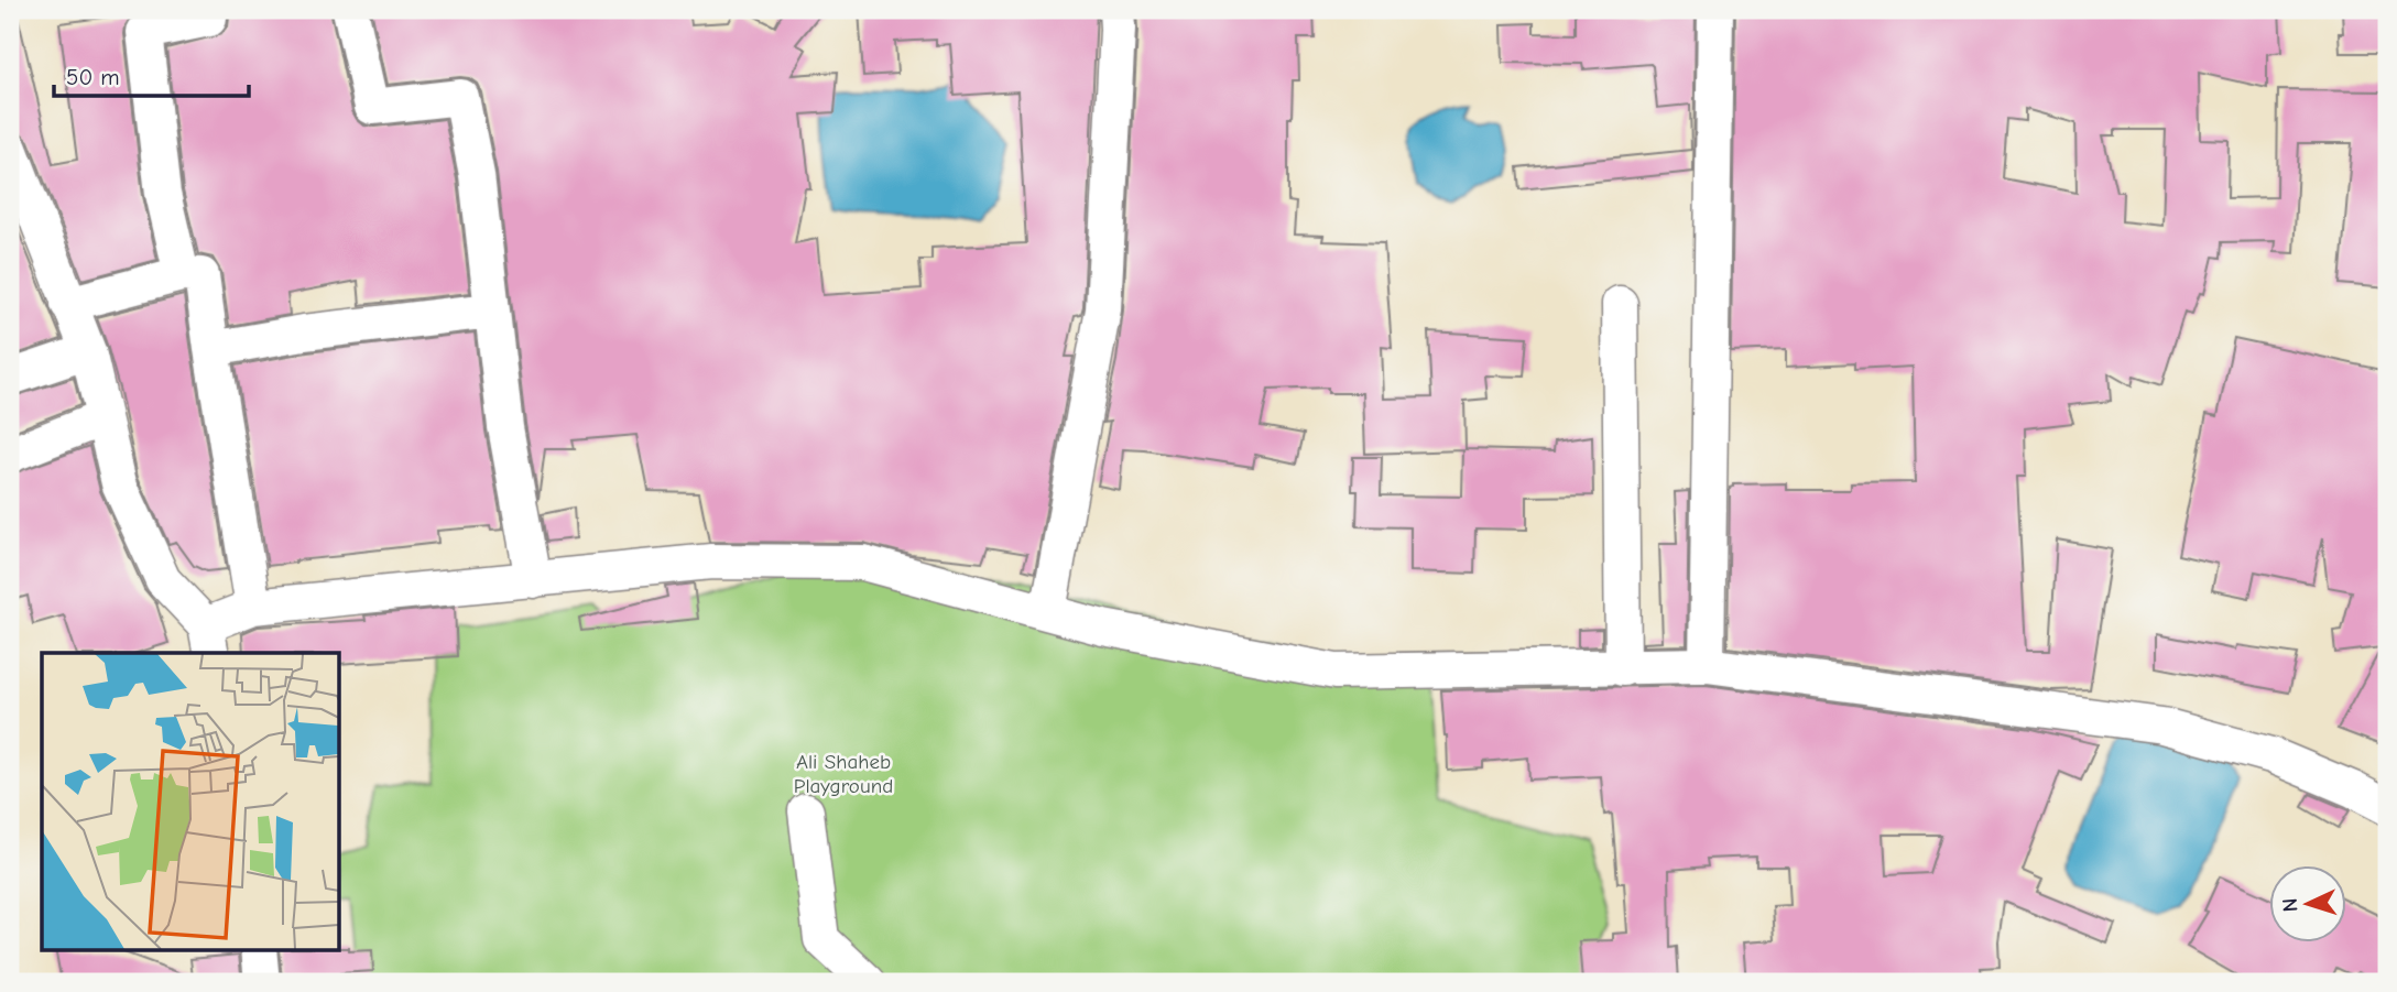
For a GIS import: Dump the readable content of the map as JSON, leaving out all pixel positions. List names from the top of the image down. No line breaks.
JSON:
{"parks":["Ali Shaheb Playground"],"scale_bar":"50 m","north":"left"}
